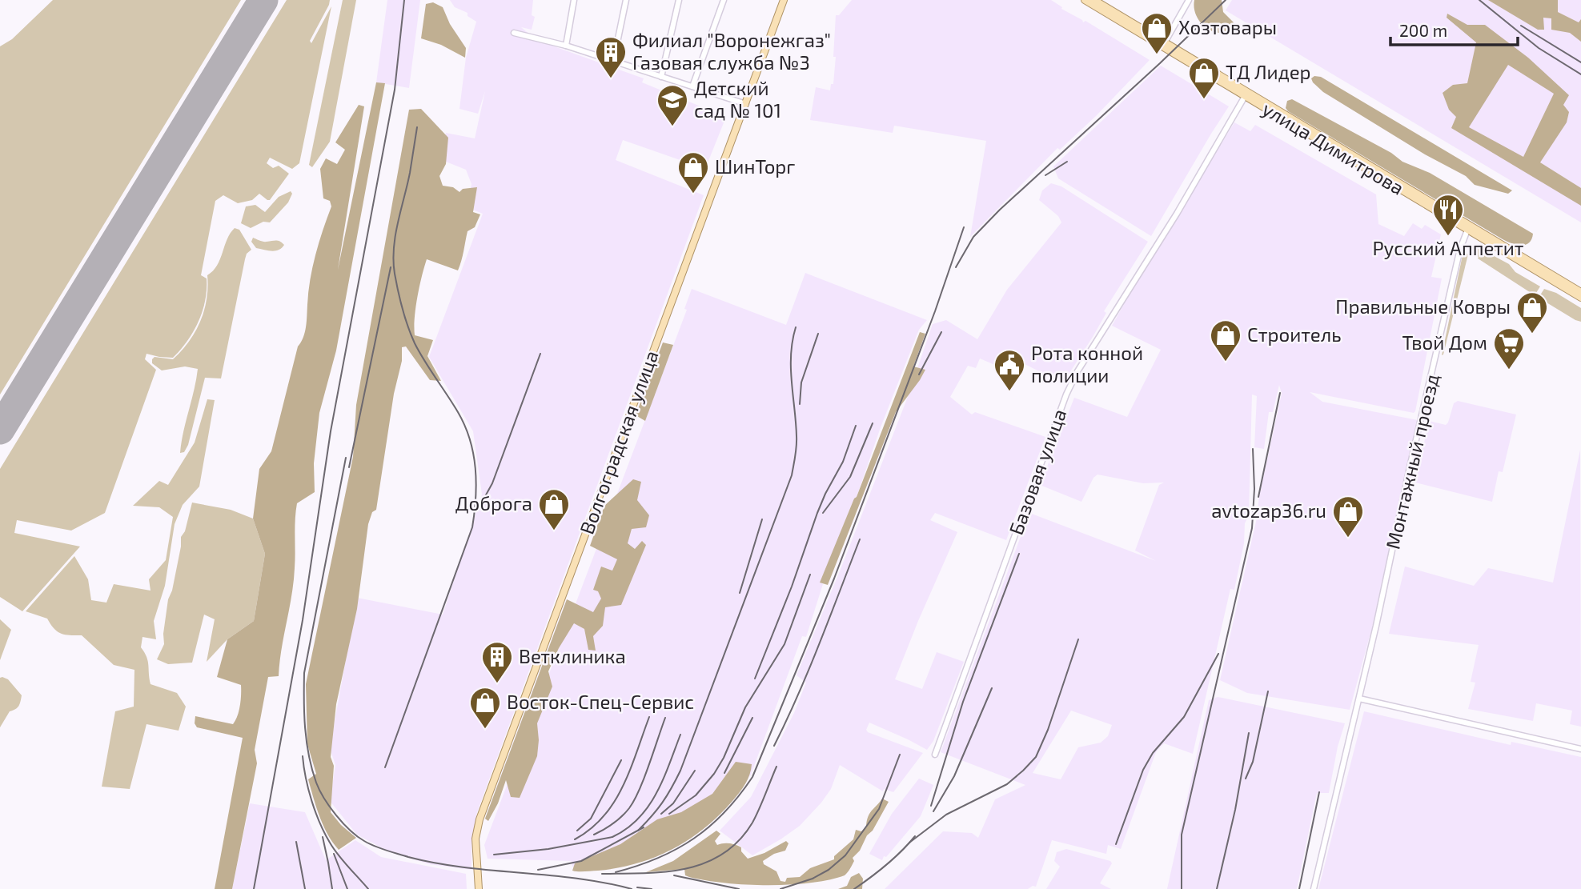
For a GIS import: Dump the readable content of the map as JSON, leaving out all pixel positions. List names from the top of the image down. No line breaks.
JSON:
{"streets":{"main road":["улица Димитрова","Волгоградская улица"],"street":["Монтажный проезд","Базовая улица"]},"crossings":[["улица Димитрова","Монтажный проезд"],["улица Димитрова","Базовая улица"]],"places":{"shop":["Хозтовары","ТД Лидер","ШинТорг","Правильные Ковры","Строитель","Доброга","avtozap36.ru","Восток-Спец-Сервис"],"building":["Филиал \"Воронежгаз\" Газовая служба №3","Ветклиника"],"school or university":["Детский сад № 101"],"restaurant":["Русский Аппетит"],"supermarket":["Твой Дом"],"public building":["Рота конной полиции"]},"scale_bar":"200 m"}
